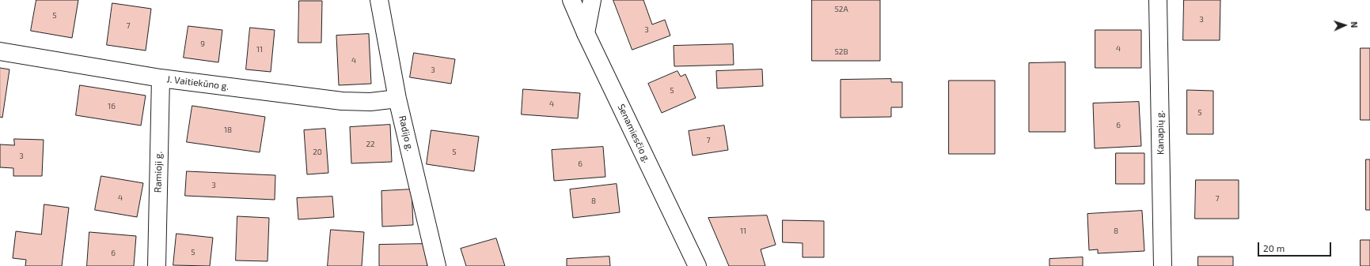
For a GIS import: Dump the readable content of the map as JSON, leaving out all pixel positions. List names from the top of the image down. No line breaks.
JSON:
{"streets":{"main road":["J. Vaitiekūno g.","Kanapių g.","Radijo g.","Senamiesčio g.","Ramioji g."]},"crossings":[["J. Vaitiekūno g.","Radijo g."],["J. Vaitiekūno g.","Ramioji g."]],"house_numbers":["52A","5","3","7","3","9","4","11","52B","4","3","5","4","16","5","6","18","7","22","20","5","3","6","3","4","7","8","11","8","5","6"],"scale_bar":"20 m","north":"right"}
